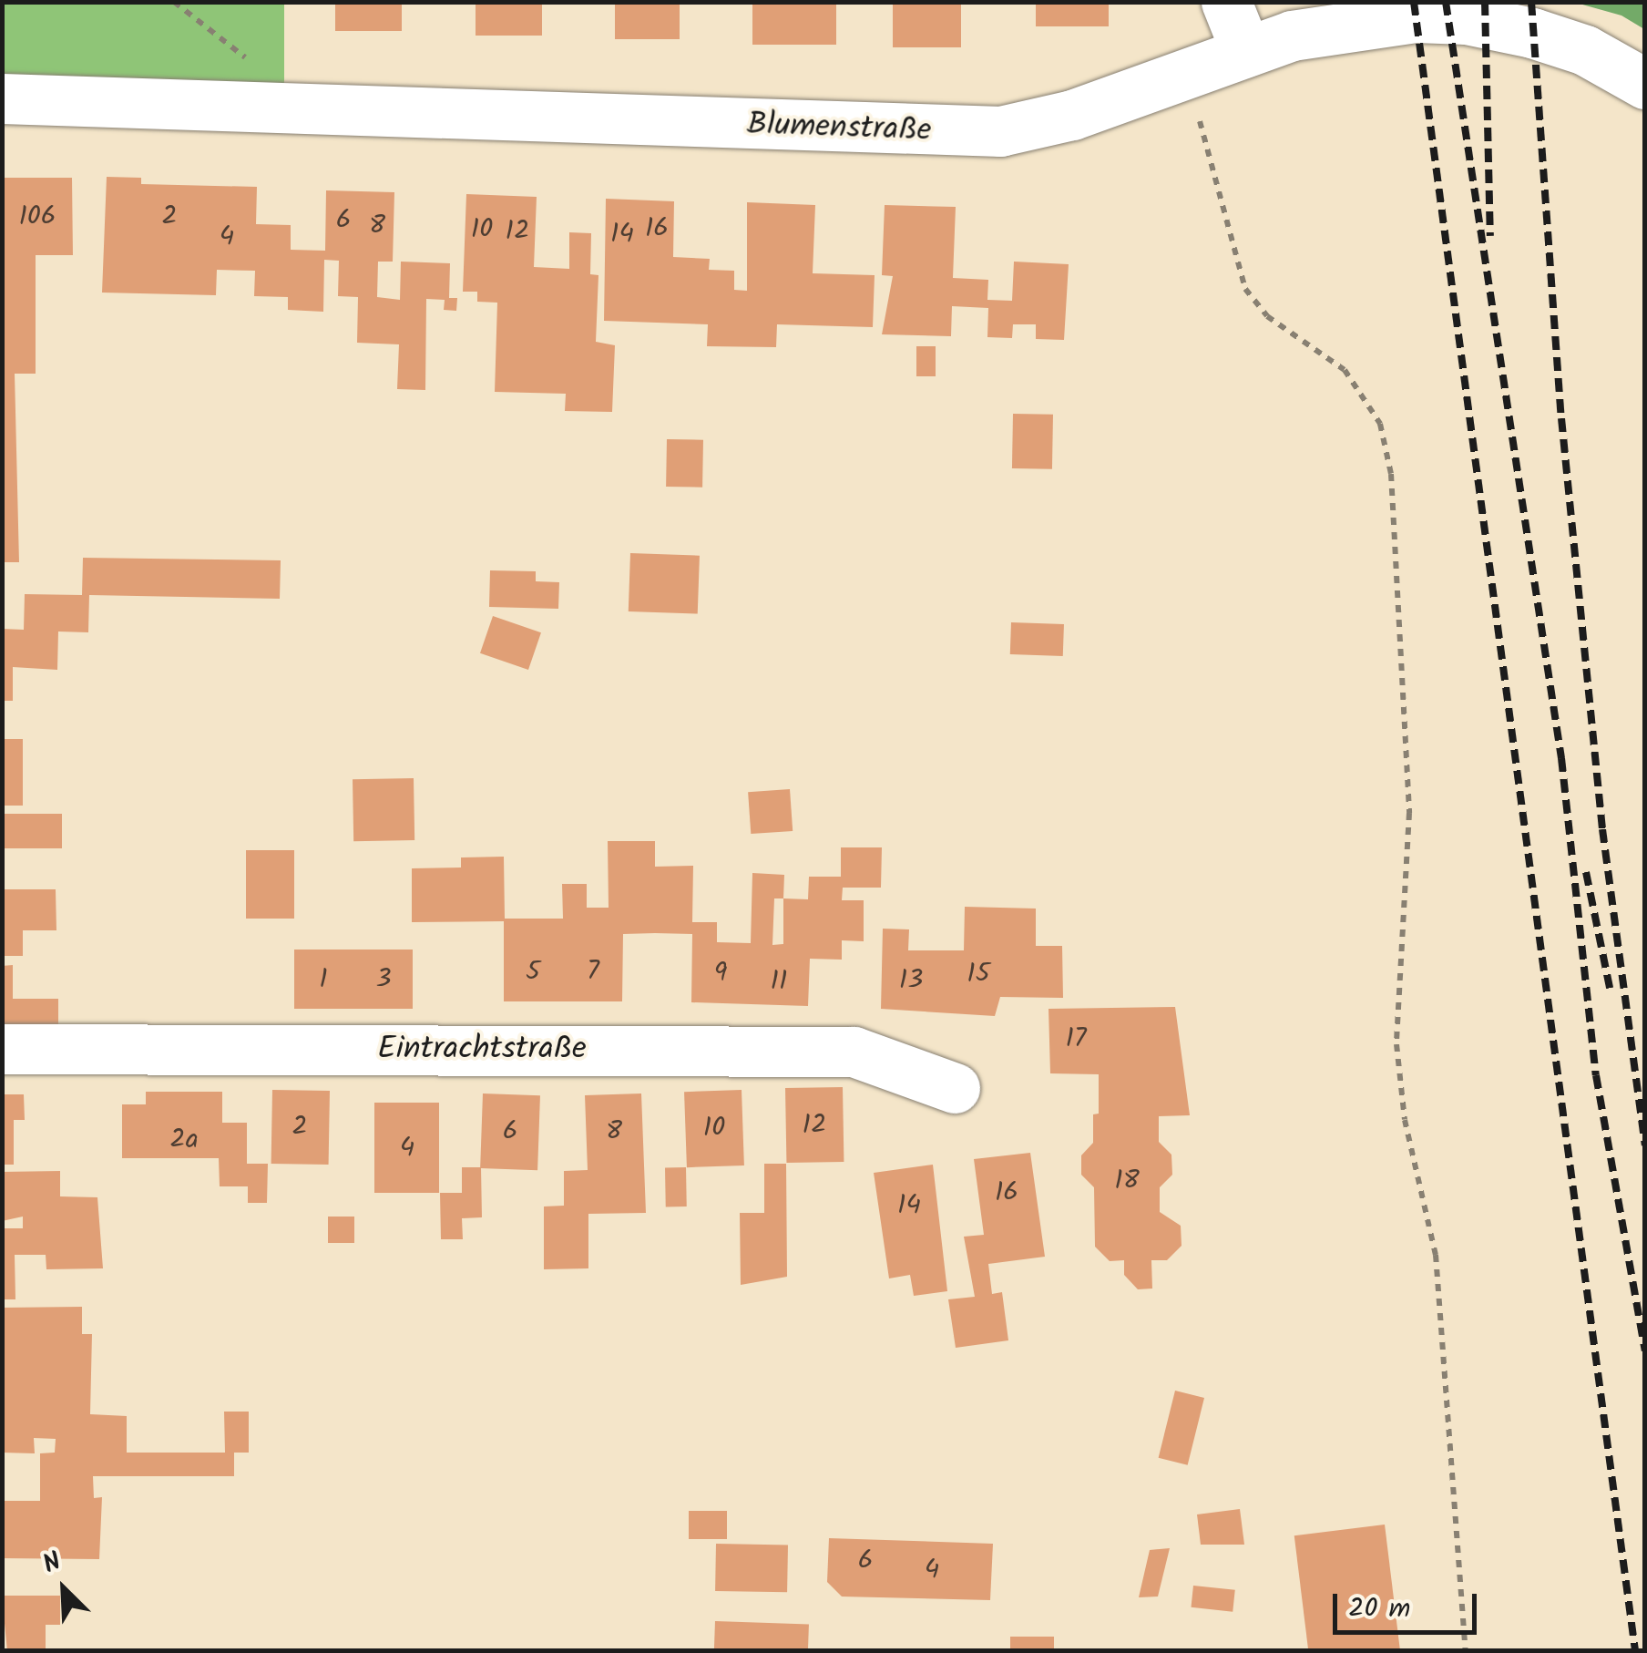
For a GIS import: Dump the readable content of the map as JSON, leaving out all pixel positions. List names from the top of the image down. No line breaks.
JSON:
{"streets":{"street":["Blumenstraße","Eintrachtstraße"]},"house_numbers":["106","2","6","8","16","10","12","14","4","7","5","9","15","1","3","13","11","17","12","2","10","6","8","2a","4","18","16","14","6","4"],"scale_bar":"20 m","north":"top left"}
